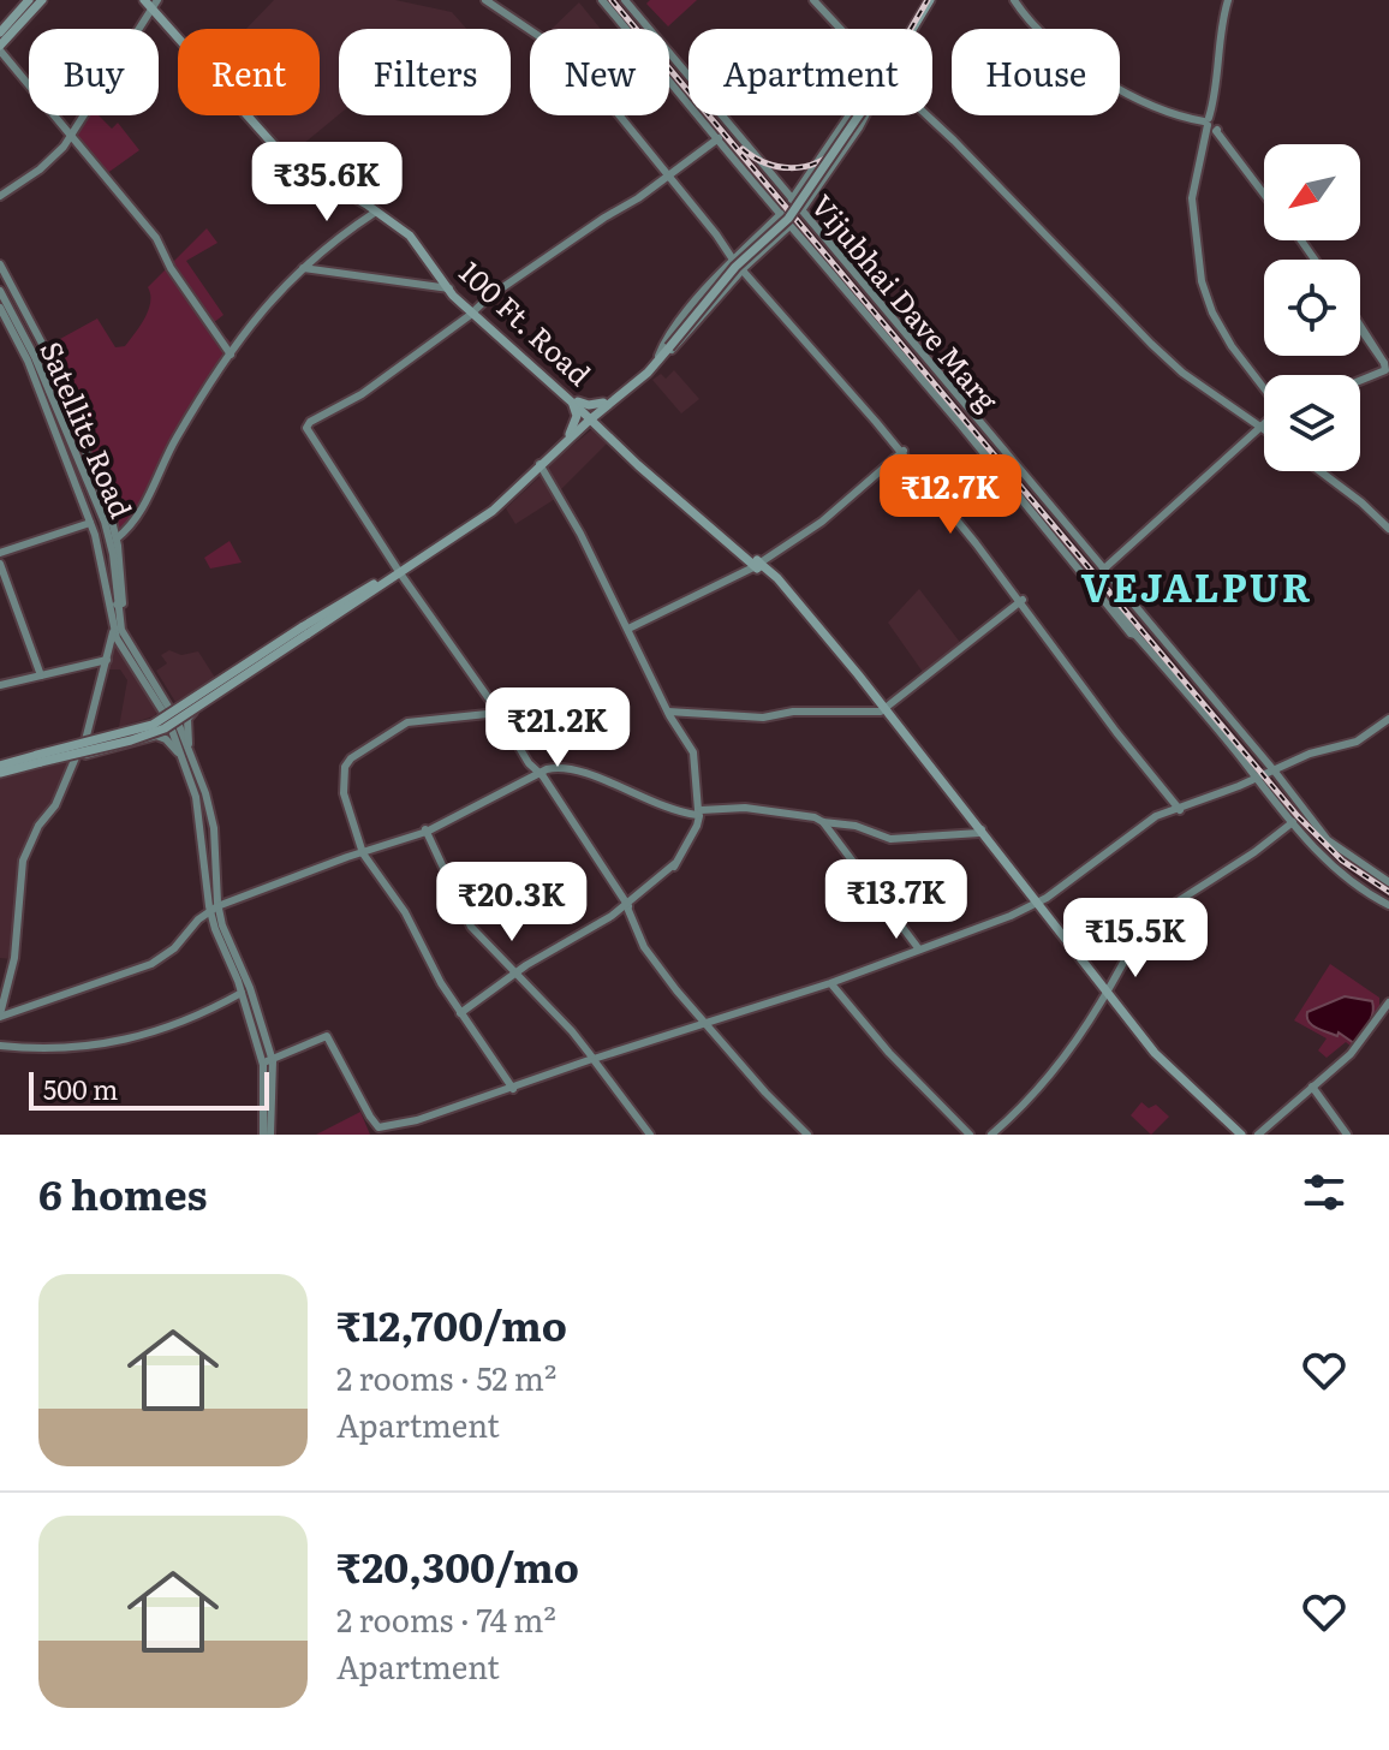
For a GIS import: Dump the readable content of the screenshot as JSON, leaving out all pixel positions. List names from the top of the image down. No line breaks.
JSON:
{"streets":{"main road":["100 Ft. Road"],"street":["Vijubhai Dave Marg","Satellite Road"]},"districts":["VEJALPUR"],"scale_bar":"500 m","north":"bottom left","page":{"chip":["Buy","Rent","Filters","New","Apartment","House"],"price":["₹35.6K","₹12.7K","₹21.2K","₹13.7K","₹20.3K","₹15.5K"],"scale":"500 m","heading":"6 homes","list":[{"name":"₹12,700/mo","note":"2 rooms · 52 m² · Apartment"},{"name":"₹20,300/mo","note":"2 rooms · 74 m² · Apartment"}]}}
